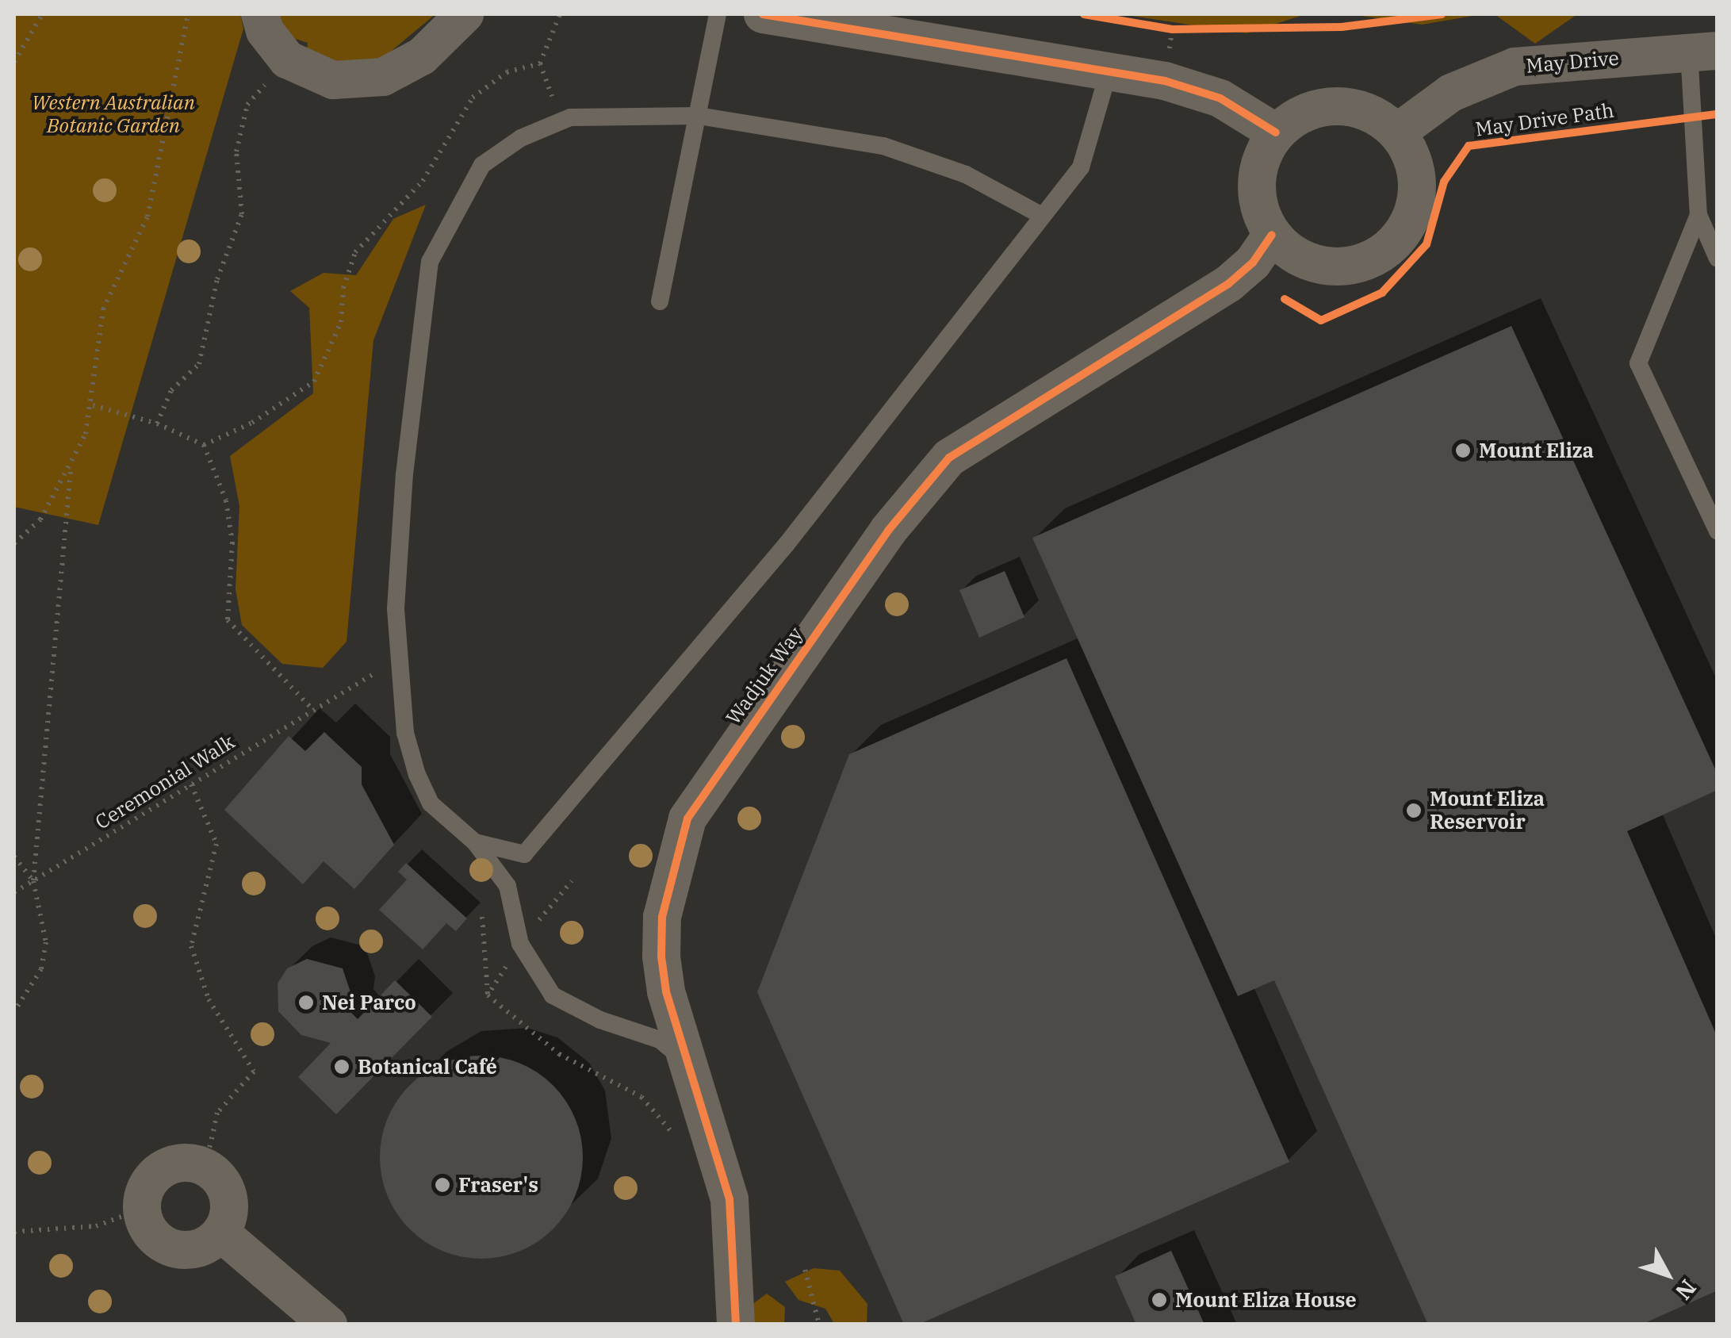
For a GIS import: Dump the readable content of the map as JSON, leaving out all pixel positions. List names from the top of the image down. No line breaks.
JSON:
{"streets":{"street":["May Drive","Wadjuk Way"],"path":["Ceremonial Walk"],"cycle path":["May Drive Path"]},"crossings":[["May Drive","Wadjuk Way"]],"parks":["Western Australian Botanic Garden"],"places":["Mount Eliza","Mount Eliza Reservoir","Nei Parco","Botanical Café","Fraser's","Mount Eliza House"],"north":"bottom right"}
